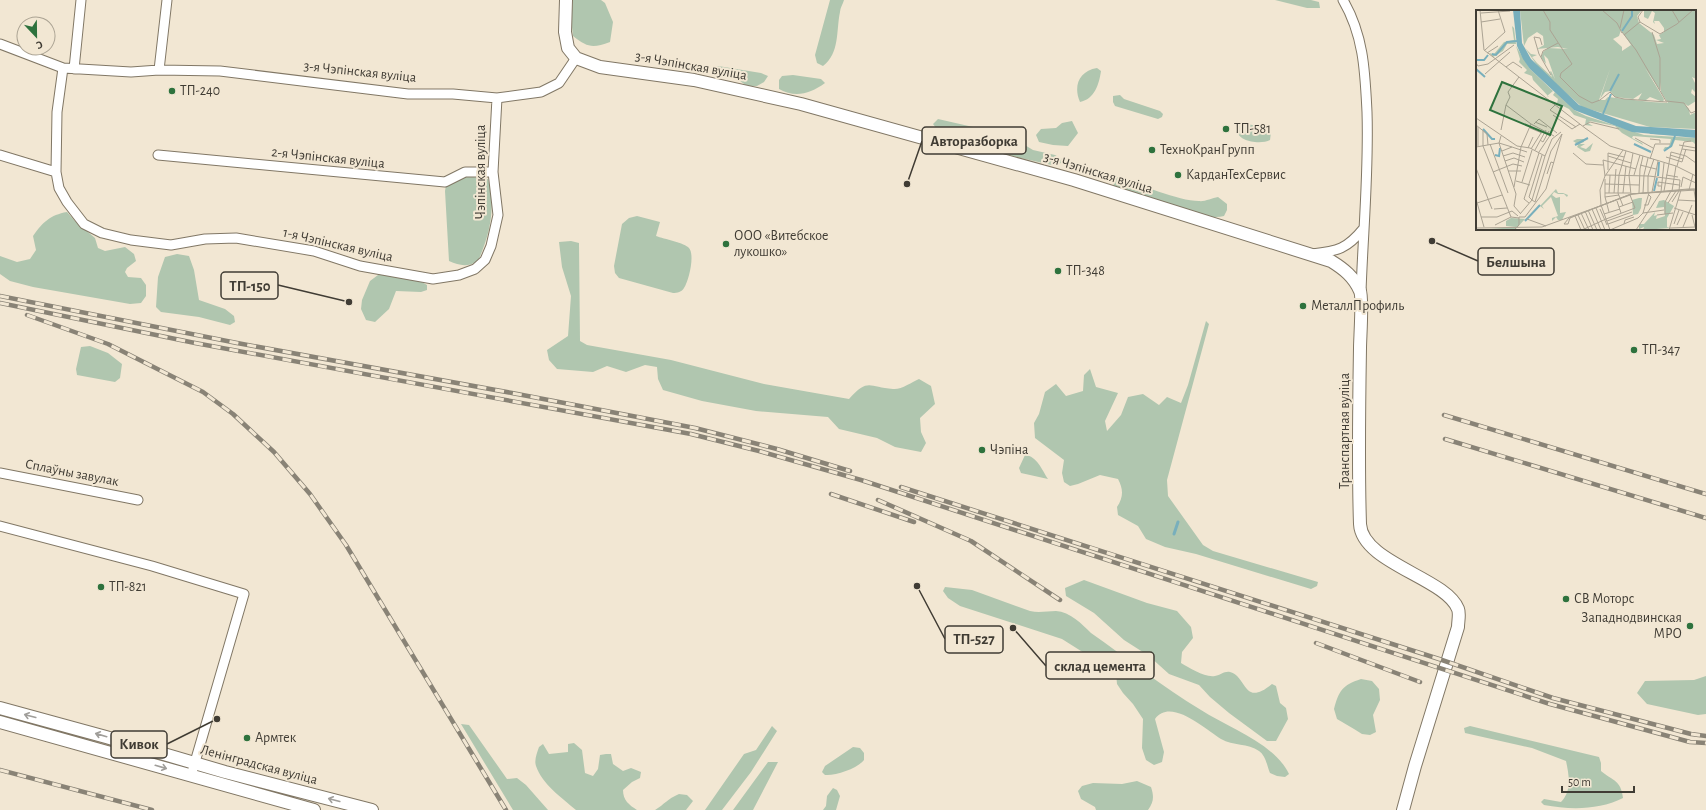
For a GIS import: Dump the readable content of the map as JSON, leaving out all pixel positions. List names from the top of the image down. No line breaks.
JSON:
{"streets":{"main road":["3-я Чэпінская вуліца","Транспартная вуліца","Ленінградская вуліца"],"street":["2-я Чэпінская вуліца","Чэпінская вуліца","1-я Чэпінская вуліца","Сплаўны завулак"]},"crossings":[["3-я Чэпінская вуліца","Чэпінская вуліца"],["3-я Чэпінская вуліца","1-я Чэпінская вуліца"],["3-я Чэпінская вуліца","Транспартная вуліца"],["2-я Чэпінская вуліца","Чэпінская вуліца"],["Чэпінская вуліца","1-я Чэпінская вуліца"]],"places":["ТП-240","ТП-581","ТехноКранГрупп","КарданТехСервис","Авторазборка","Белшына","ООО «Витебское лукошко»","ТП-348","ТП-150","МеталлПрофиль","ТП-347","Чэпіна","ТП-527","ТП-821","СВ Моторс","Западнодвинская МРО","склад цемента","Кивок","Армтек"],"scale_bar":"50 m","north":"bottom"}
